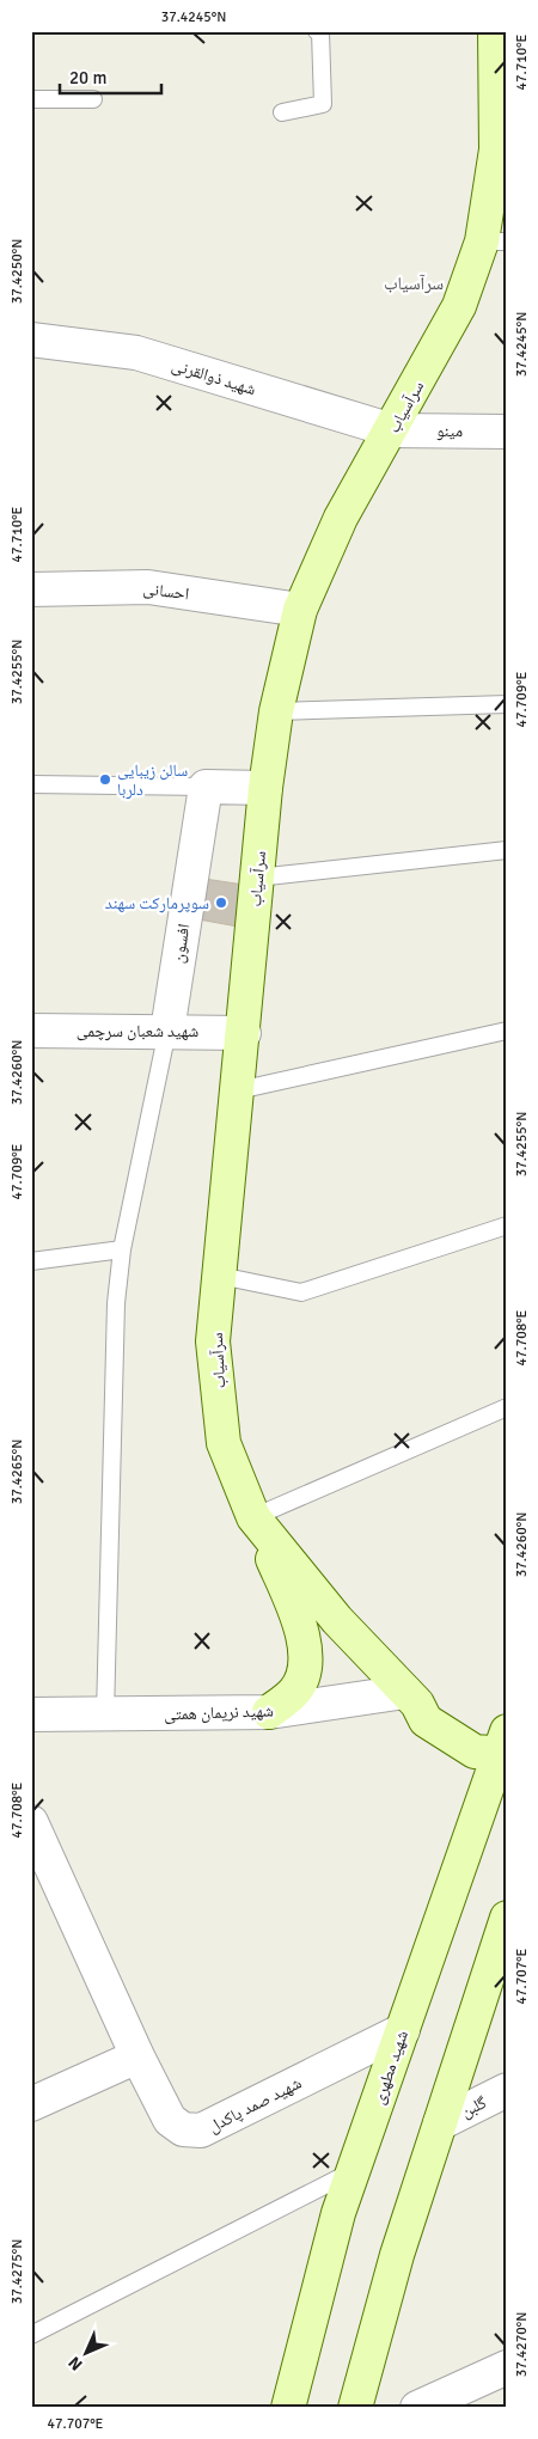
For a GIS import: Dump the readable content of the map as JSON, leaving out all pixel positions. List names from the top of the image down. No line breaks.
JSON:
{"streets":{"main road":["سرآسیاب","شهید مطهری"],"street":["شهید ذوالقرنی","مینو","احسانی","افسون","شهید شعبان سرچمی","شهید نریمان همتی","شهید صمد پاکدل","گلبن"]},"crossings":[["شهید ذوالقرنی","سرآسیاب"],["شهید ذوالقرنی","مینو"],["سرآسیاب","مینو"],["سرآسیاب","احسانی"],["سرآسیاب","شهید شعبان سرچمی"],["سرآسیاب","شهید نریمان همتی"],["سرآسیاب","شهید مطهری"],["افسون","شهید شعبان سرچمی"],["شهید مطهری","شهید صمد پاکدل"]],"districts":["سرآسیاب"],"places":["سالن زیبایی دلربا","سوپرمارکت سهند"],"scale_bar":"20 m","north":"bottom left","coordinates":["37.4245°N","47.710°E","37.4250°N","37.4255°N","47.709°E","37.4260°N","47.708°E","37.4265°N","47.707°E","37.4275°N","37.4270°N"]}
